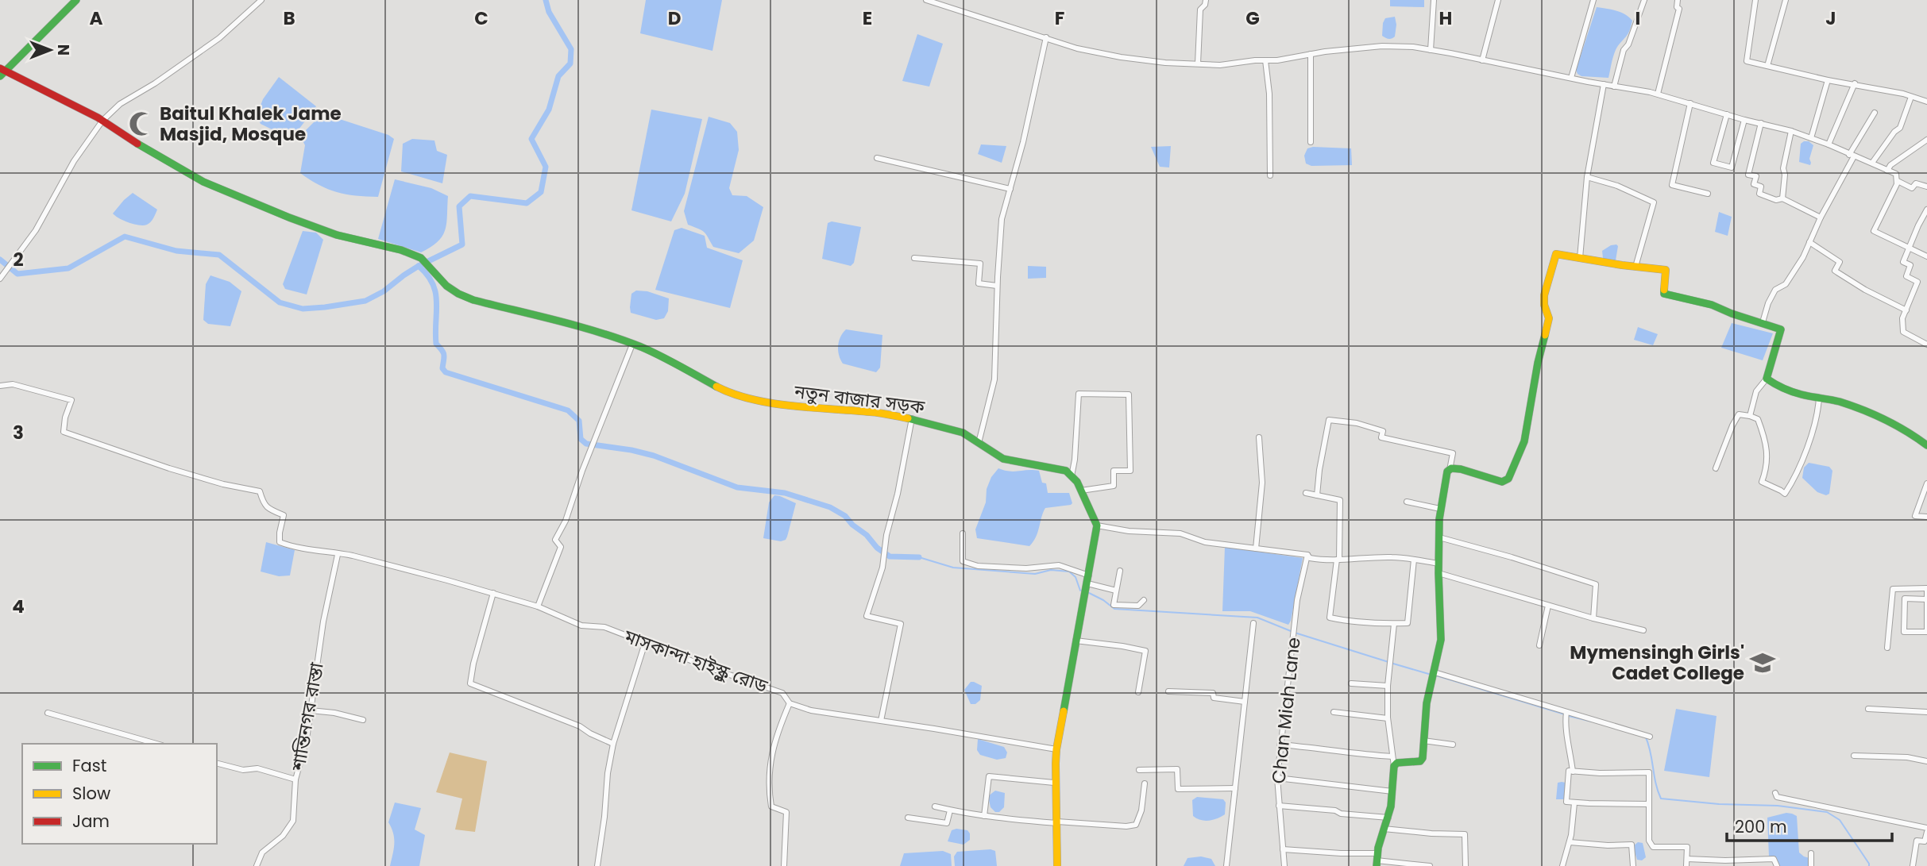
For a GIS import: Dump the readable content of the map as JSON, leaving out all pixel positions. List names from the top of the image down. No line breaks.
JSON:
{"streets":{"main road":["নতুন বাজার সড়ক"],"street":["মাসকান্দা হাইস্কুল রোড","Chan Miah Lane","শান্তিনগর রাস্তা"]},"crossings":[["মাসকান্দা হাইস্কুল রোড","শান্তিনগর রাস্তা"]],"places":{"mosque":["Baitul Khalek Jame Masjid, Mosque"],"school or university":["Mymensingh Girls' Cadet College"]},"legend":["Fast","Slow","Jam"],"scale_bar":"200 m","north":"right","grid":{"columns":["A","B","C","D","E","F","G","H","I","J"],"rows":["2","3","4"]}}
